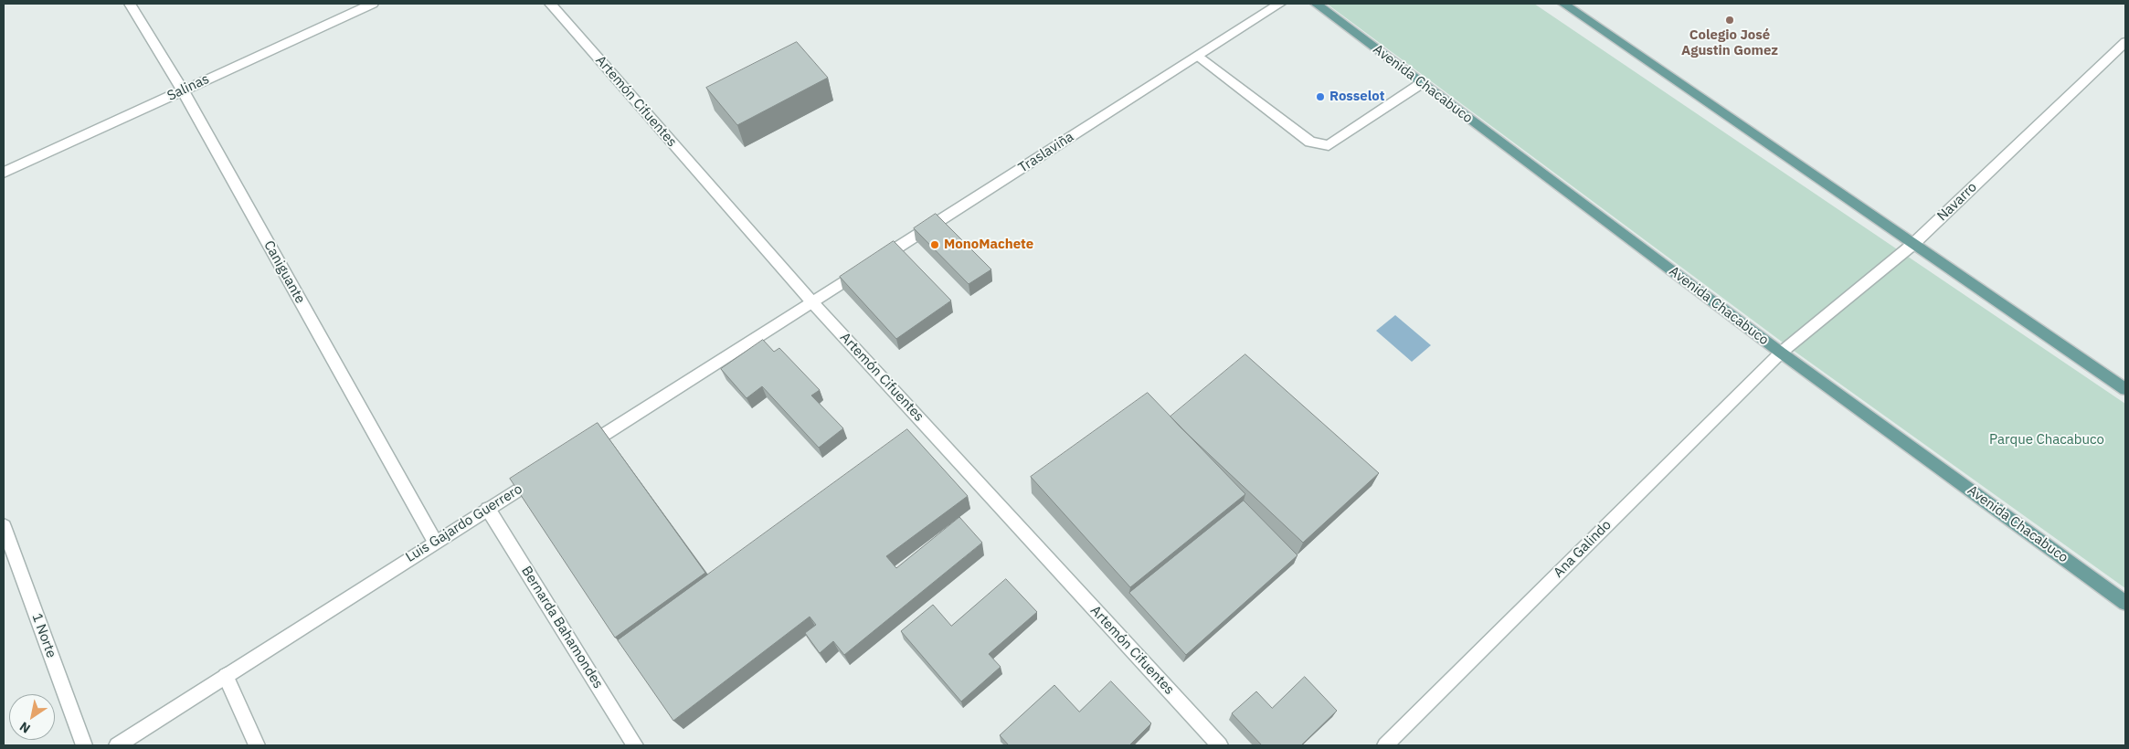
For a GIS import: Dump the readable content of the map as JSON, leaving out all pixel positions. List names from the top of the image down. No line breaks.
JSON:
{"streets":{"main road":["Avenida Chacabuco"],"street":["Salinas","Artemón Cifuentes","Traslaviña","Navarro","Caniguante","Luis Gajardo Guerrero","Ana Galindo","Bernarda Bahamondes","1 Norte"]},"crossings":[["Avenida Chacabuco","Navarro"],["Avenida Chacabuco","Ana Galindo"],["Salinas","Caniguante"],["Artemón Cifuentes","Traslaviña"],["Navarro","Ana Galindo"],["Caniguante","Luis Gajardo Guerrero"],["Luis Gajardo Guerrero","Bernarda Bahamondes"]],"parks":["Parque Chacabuco"],"places":["Colegio José Agustin Gomez","Rosselot","MonoMachete"],"north":"bottom left"}
